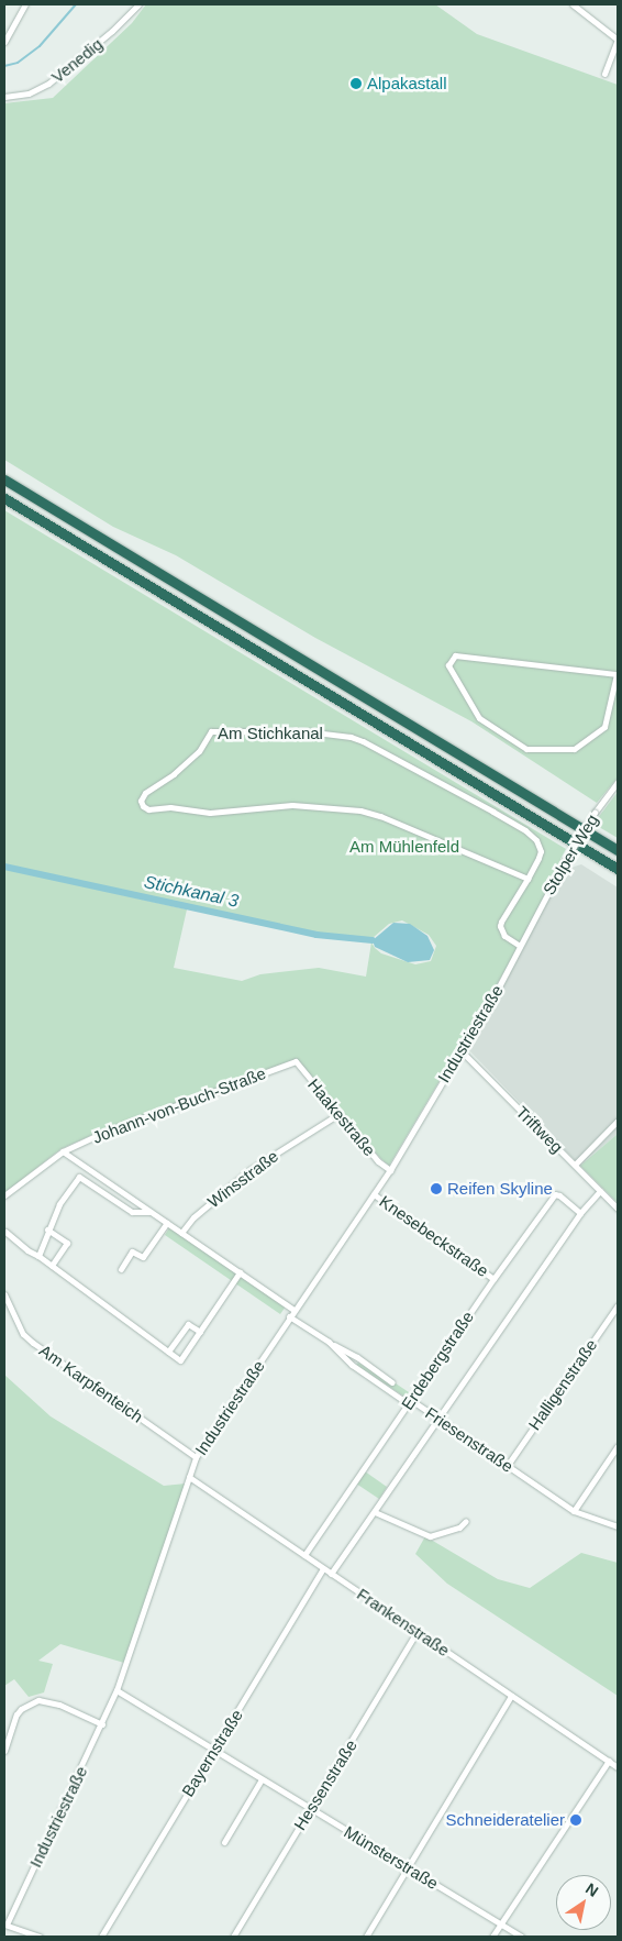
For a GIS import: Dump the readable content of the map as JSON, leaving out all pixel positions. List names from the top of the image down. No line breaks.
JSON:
{"streets":{"street":["Venedig","Am Stichkanal","Stolper Weg","Industriestraße","Johann-von-Buch-Straße","Haakestraße","Triftweg","Winsstraße","Knesebeckstraße","Erdebergstraße","Am Karpfenteich","Halligenstraße","Friesenstraße","Frankenstraße","Bayernstraße","Hessenstraße","Münsterstraße"]},"crossings":[["Am Stichkanal","Industriestraße"],["Stolper Weg","Industriestraße"],["Industriestraße","Haakestraße"],["Industriestraße","Triftweg"],["Industriestraße","Knesebeckstraße"],["Industriestraße","Am Karpfenteich"],["Industriestraße","Friesenstraße"],["Industriestraße","Frankenstraße"],["Industriestraße","Münsterstraße"],["Johann-von-Buch-Straße","Haakestraße"],["Haakestraße","Winsstraße"],["Triftweg","Erdebergstraße"],["Knesebeckstraße","Erdebergstraße"],["Erdebergstraße","Friesenstraße"],["Erdebergstraße","Frankenstraße"],["Halligenstraße","Friesenstraße"],["Frankenstraße","Bayernstraße"],["Frankenstraße","Hessenstraße"],["Bayernstraße","Münsterstraße"],["Hessenstraße","Münsterstraße"]],"water":["Stichkanal 3"],"parks":["Am Mühlenfeld"],"places":["Alpakastall","Reifen Skyline","Schneideratelier"],"north":"top right"}
